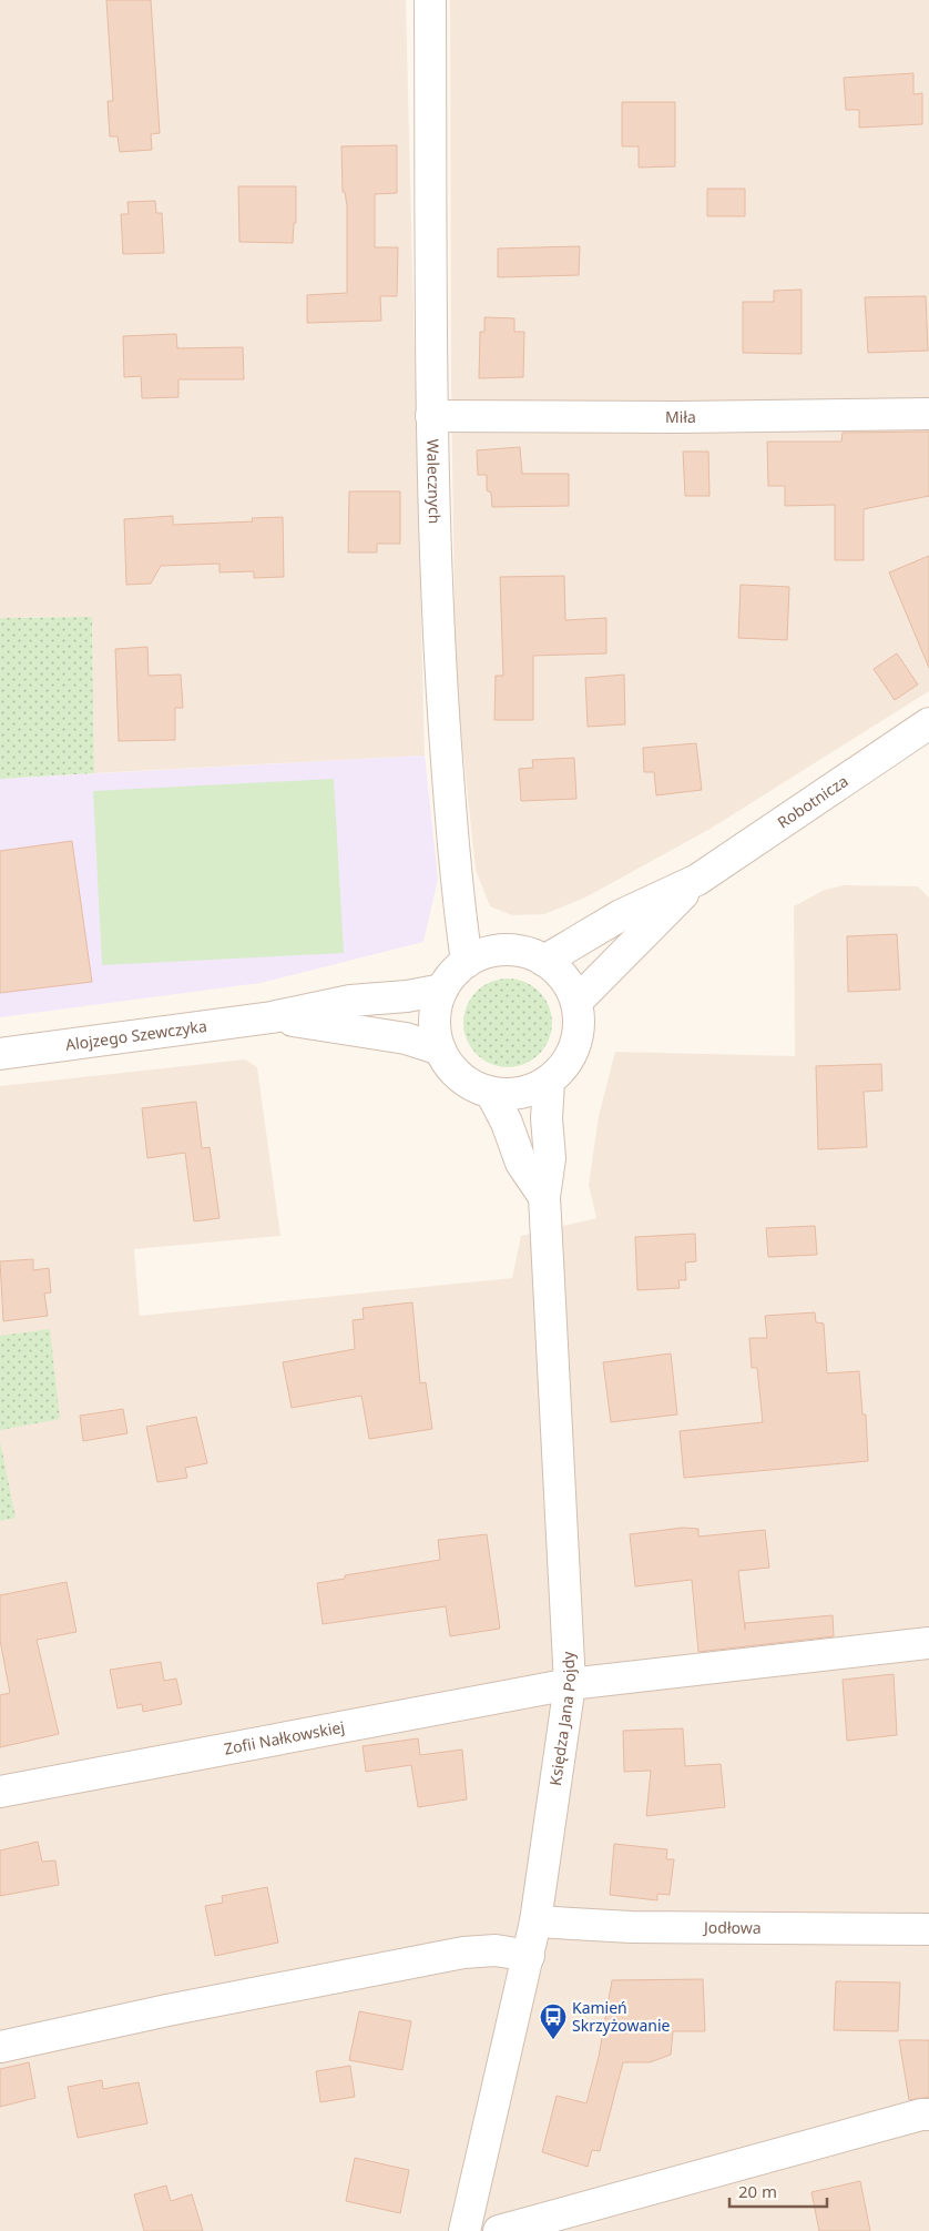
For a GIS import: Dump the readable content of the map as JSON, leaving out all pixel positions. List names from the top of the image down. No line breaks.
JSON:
{"streets":{"street":["Miła","Walecznych","Robotnicza","Alojzego Szewczyka","Księdza Jana Pojdy","Zofii Nałkowskiej","Jodłowa"]},"crossings":[["Miła","Walecznych"],["Walecznych","Robotnicza"],["Walecznych","Alojzego Szewczyka"],["Walecznych","Księdza Jana Pojdy"],["Robotnicza","Alojzego Szewczyka"],["Robotnicza","Księdza Jana Pojdy"],["Alojzego Szewczyka","Księdza Jana Pojdy"],["Księdza Jana Pojdy","Zofii Nałkowskiej"],["Księdza Jana Pojdy","Jodłowa"]],"places":{"bus stop":["Kamień Skrzyżowanie"]},"scale_bar":"20 m"}
